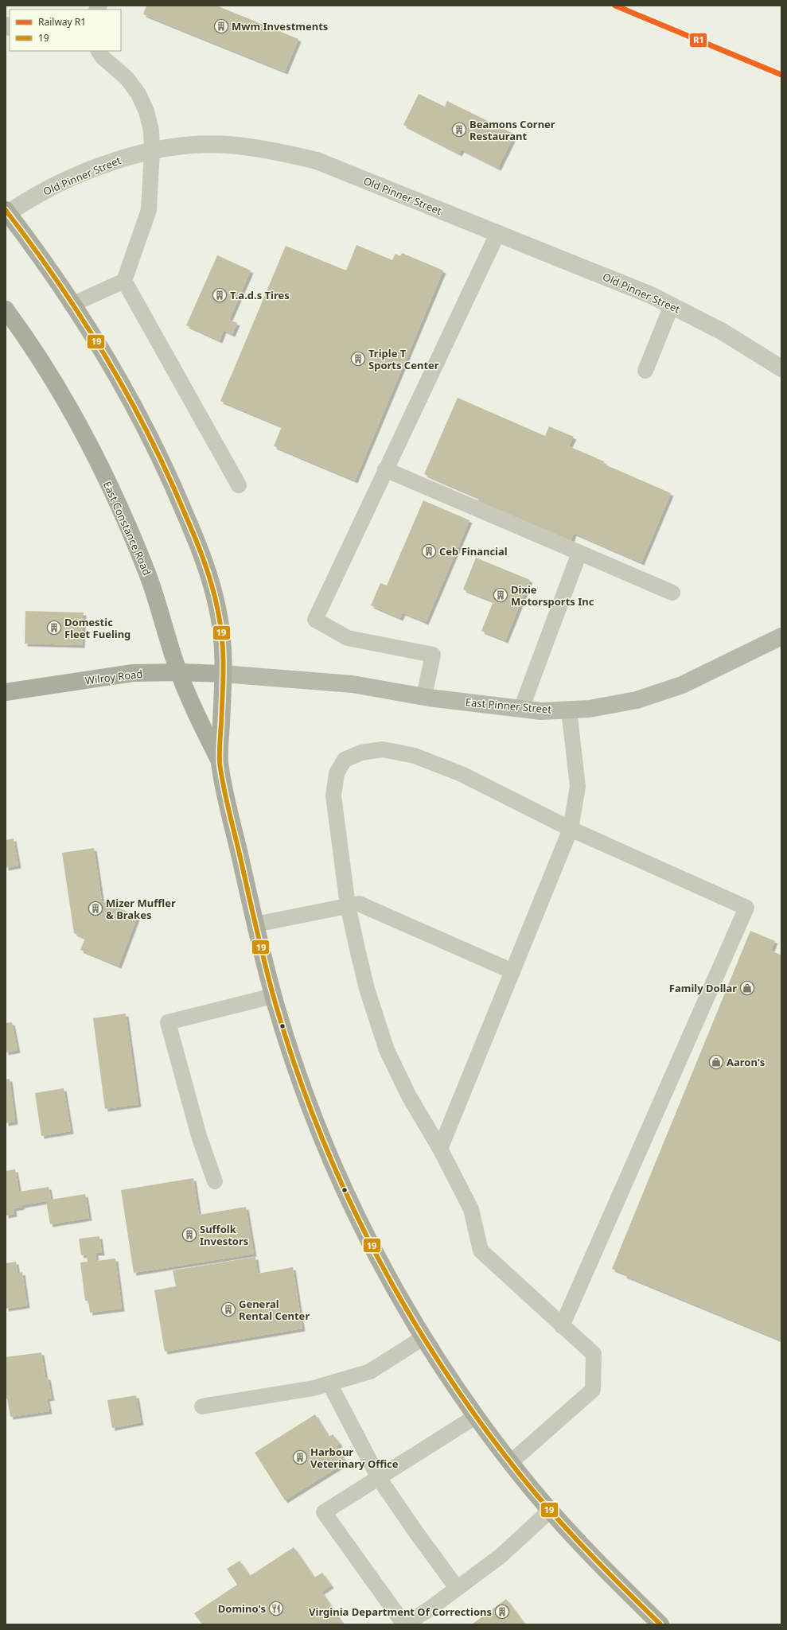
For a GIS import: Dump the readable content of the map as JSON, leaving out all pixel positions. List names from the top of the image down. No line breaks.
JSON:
{"streets":{"main road":["East Constance Road","Wilroy Road","East Pinner Street"],"street":["Old Pinner Street"]},"crossings":[["Old Pinner Street","East Constance Road"],["East Constance Road","Wilroy Road"],["East Constance Road","East Pinner Street"],["Wilroy Road","East Pinner Street"]],"places":{"building":["Mwm Investments","Beamons Corner Restaurant","T.a.d.s Tires","Triple T Sports Center","Ceb Financial","Dixie Motorsports Inc","Domestic Fleet Fueling","Mizer Muffler & Brakes","Suffolk Investors","General Rental Center","Harbour Veterinary Office","Virginia Department Of Corrections"],"shop":["Family Dollar","Aaron's"],"restaurant":["Domino's"]},"lines":["rail line R1","transit line 19"],"legend":["Railway R1","19"]}
